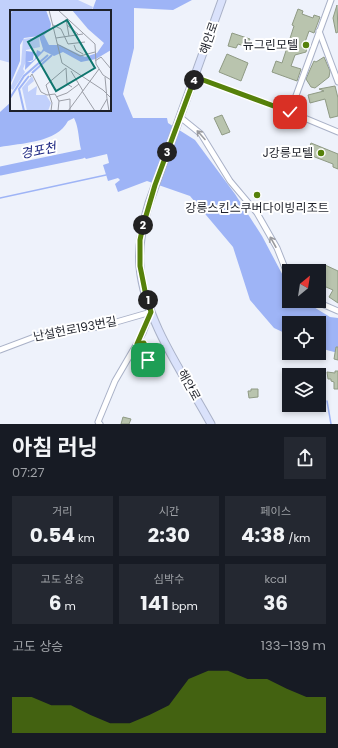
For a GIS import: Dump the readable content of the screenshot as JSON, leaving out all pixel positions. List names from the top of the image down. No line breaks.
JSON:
{"streets":{"street":["해안로","난설헌로193번길"]},"crossings":[["해안로","난설헌로193번길"]],"water":["경포천"],"places":["뉴그린모텔","J강릉모텔","강릉스킨스쿠버다이빙리조트"],"north":"top right","page":{"pins":["4","3","2","1"],"heading":["아침 러닝","07:27"],"stats":[["거리","0.54 km"],["시간","2:30"],["페이스","4:38 /km"],["고도 상승","6 m"],["심박수","141 bpm"],["kcal","36"]],"chart":["고도 상승","133–139 m"]}}
